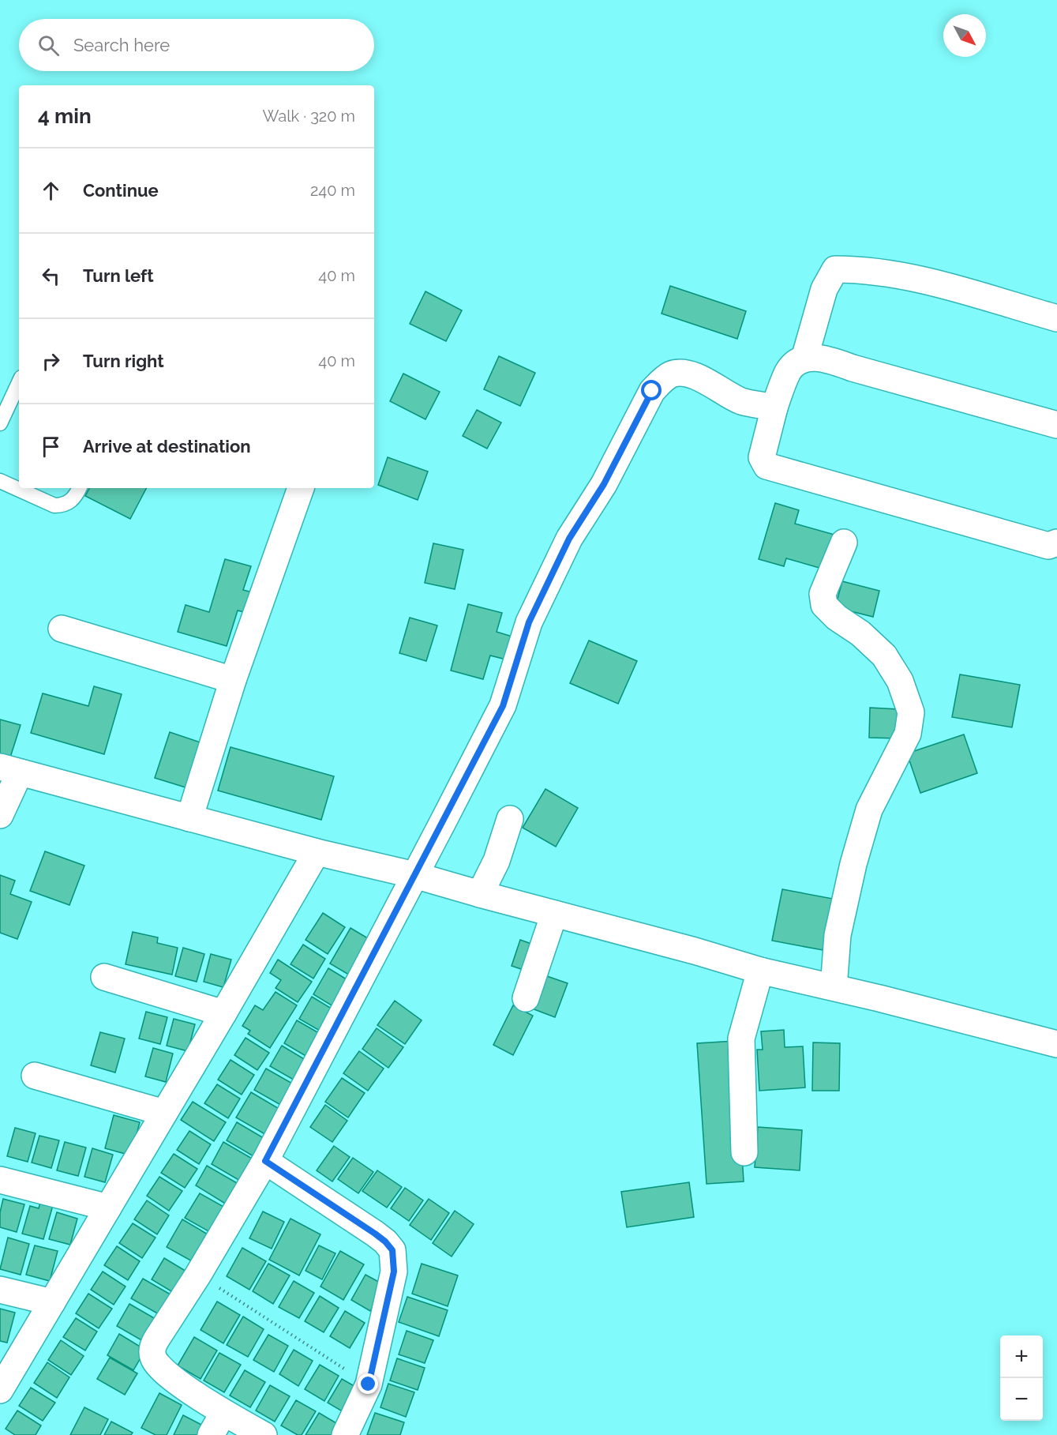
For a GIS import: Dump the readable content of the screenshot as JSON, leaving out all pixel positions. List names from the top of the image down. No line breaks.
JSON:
{"north":"bottom right","page":{"search":"Search here","heading":["4 min","Walk · 320 m"],"list":[["Continue","240 m"],["Turn left","40 m"],["Turn right","40 m"],"Arrive at destination"],"map_buttons":["+","−"]}}
